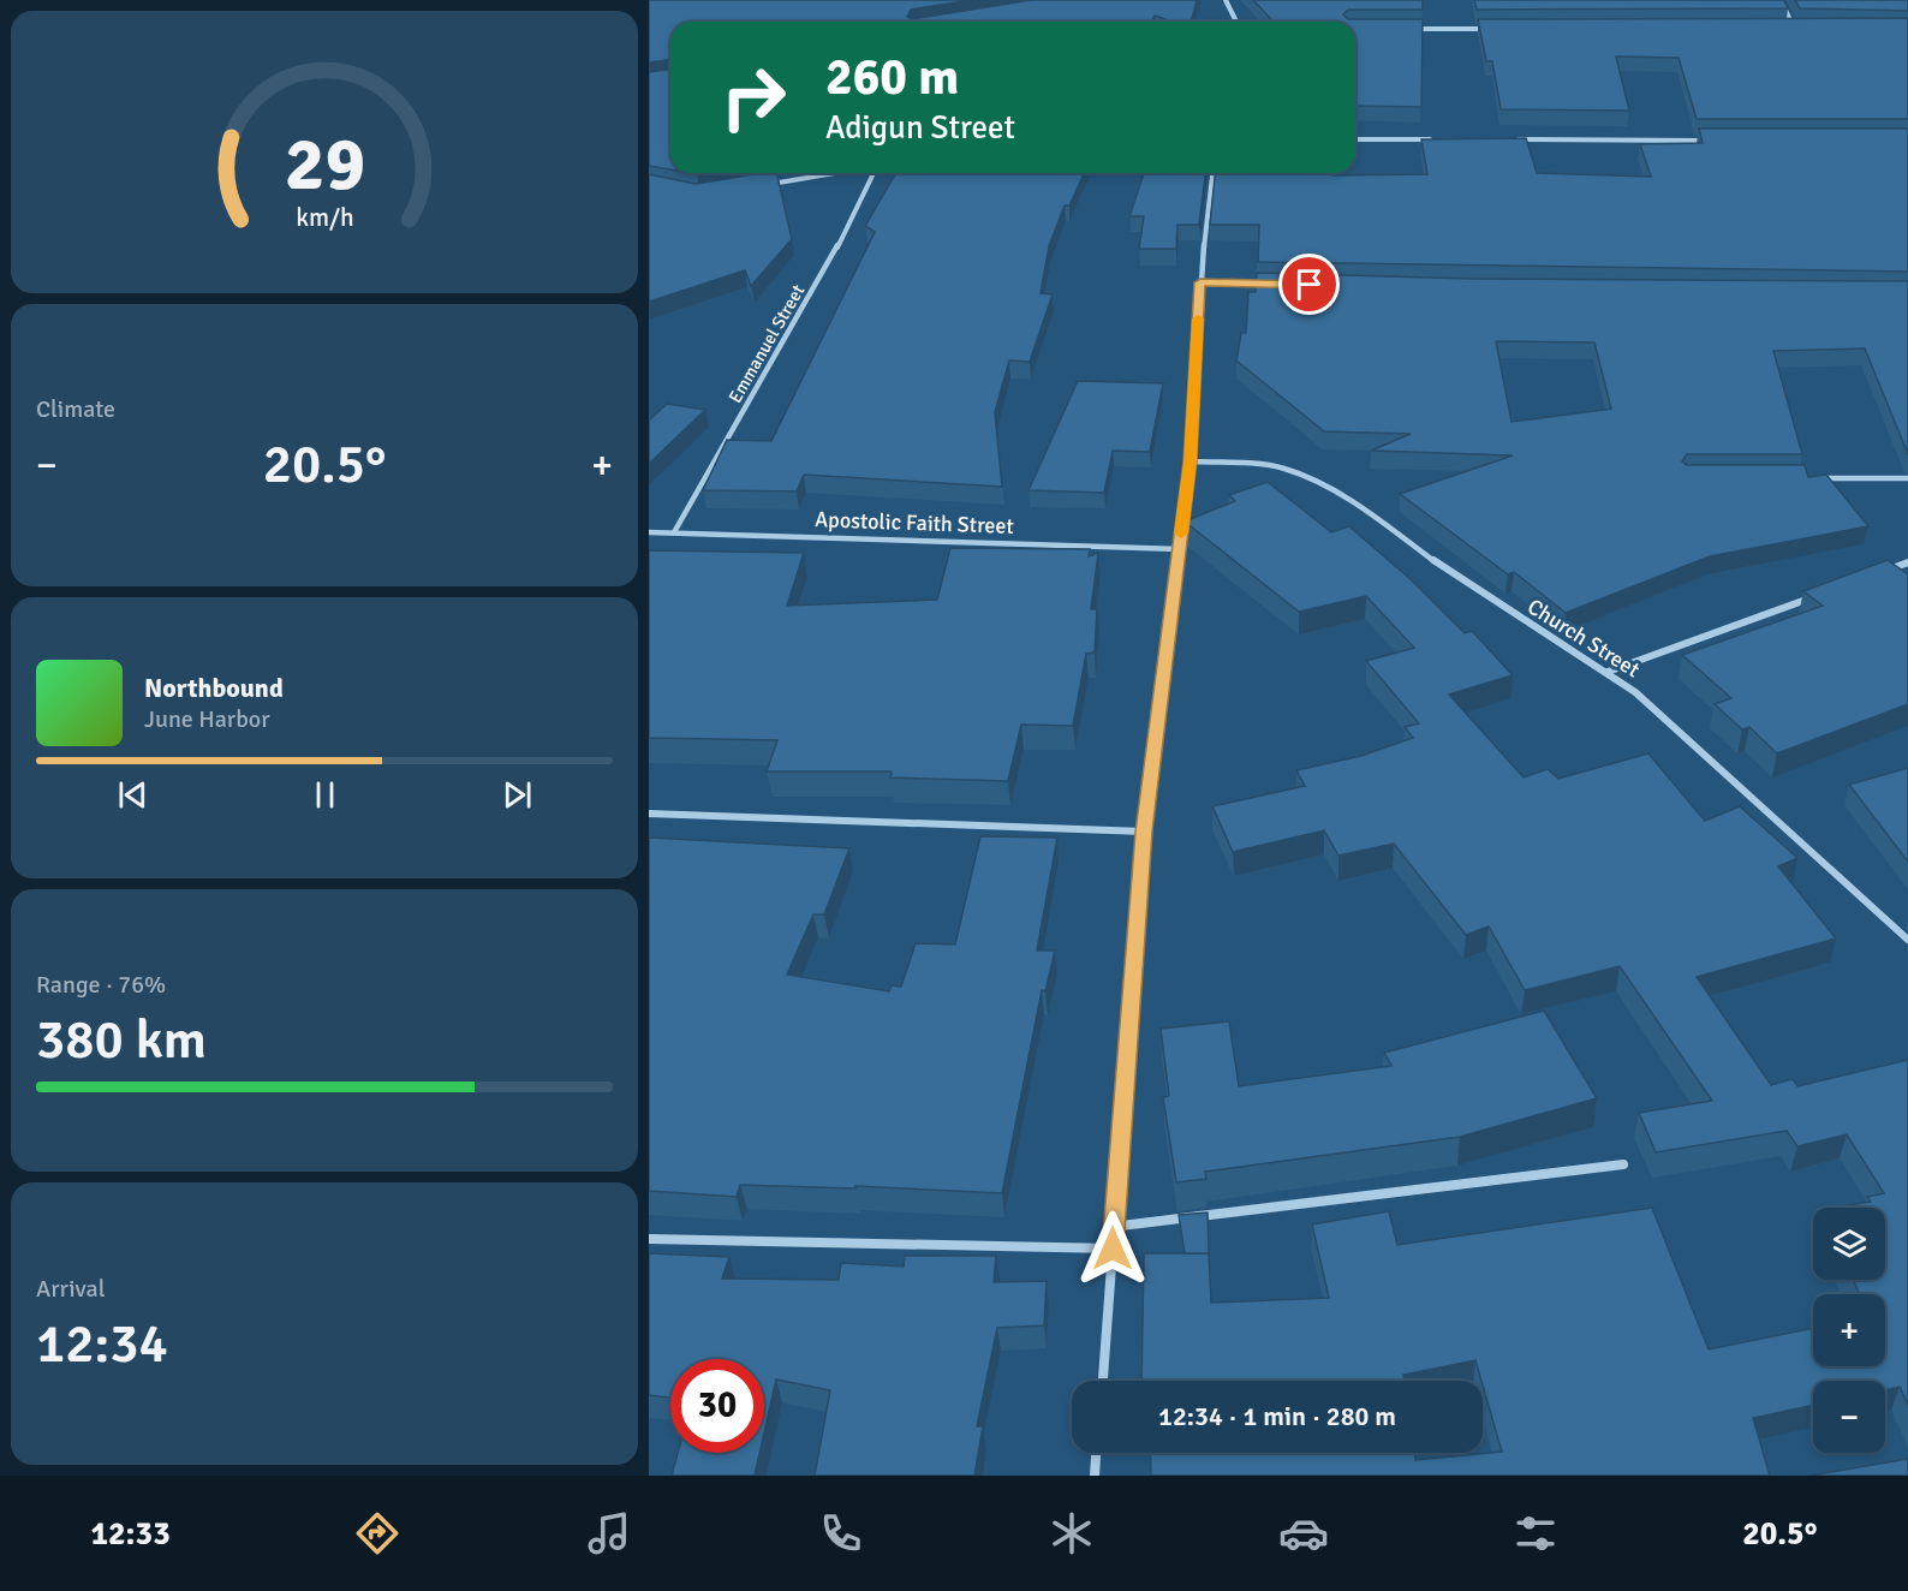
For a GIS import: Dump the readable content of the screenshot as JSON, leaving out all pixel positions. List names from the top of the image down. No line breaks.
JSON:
{"streets":{"street":["Emmanuel Street","Apostolic Faith Street","Church Street"]},"crossings":[["Emmanuel Street","Apostolic Faith Street"]],"page":{"turn":["260 m","Adigun Street"],"tile":["Climate",["Range · 76%","380 km"],["Arrival","12:34"]],"heat":["−","20.5°","+"],"song":["Northbound","June Harbor"],"map_buttons":["+","−"],"limit":"30","trip":"12:34 · 1 min · 280 m","tabs":["12:33","20.5°"],"gauge":["29","km/h"]}}
